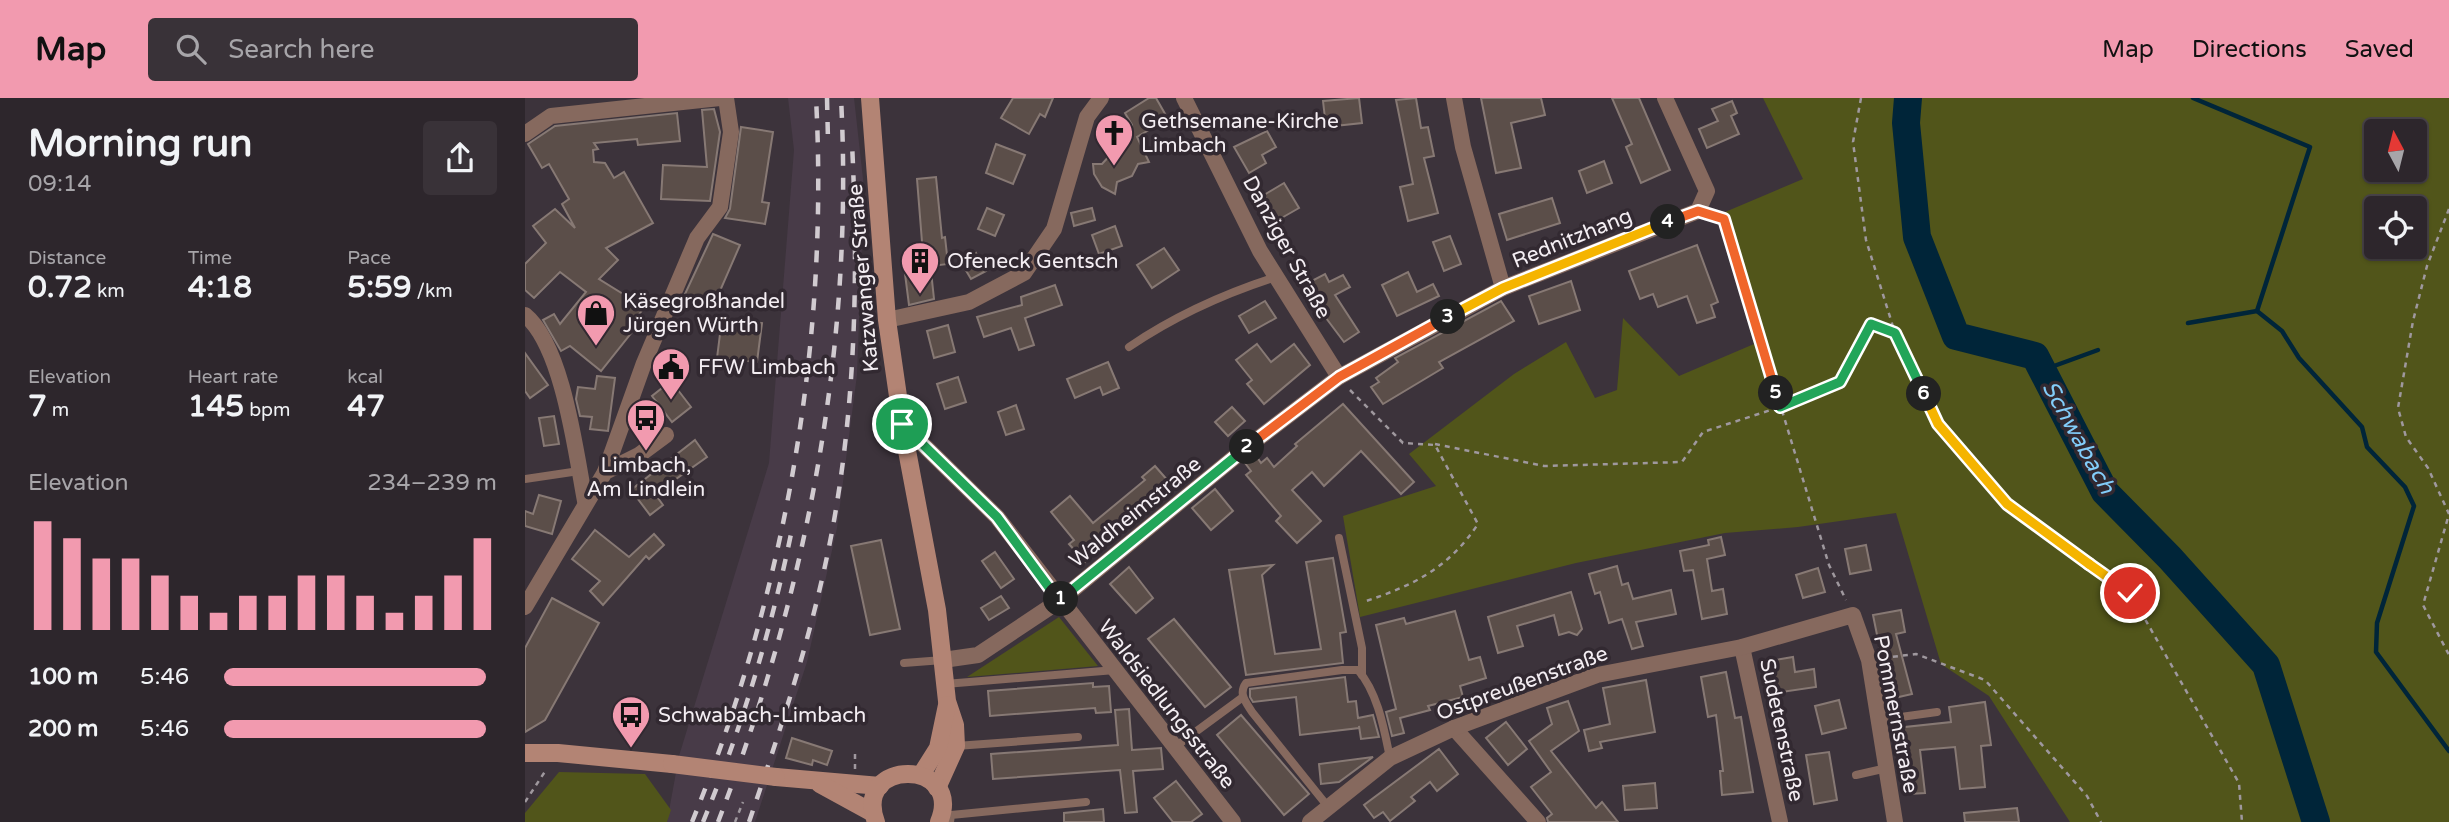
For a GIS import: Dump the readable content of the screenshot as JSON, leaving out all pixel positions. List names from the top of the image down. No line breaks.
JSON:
{"streets":{"main road":["Katzwanger Straße"],"street":["Rednitzhang","Danziger Straße","Waldheimstraße","Ostpreußenstraße","Waldsiedlungsstraße","Pommernstraße","Sudetenstraße"]},"crossings":[["Rednitzhang","Waldheimstraße"],["Danziger Straße","Waldheimstraße"],["Katzwanger Straße","Waldheimstraße"],["Katzwanger Straße","Waldsiedlungsstraße"],["Waldheimstraße","Waldsiedlungsstraße"],["Ostpreußenstraße","Pommernstraße"],["Ostpreußenstraße","Sudetenstraße"]],"water":["Schwabach"],"places":{"church":["Gethsemane-Kirche Limbach"],"building":["Ofeneck Gentsch"],"shop":["Käsegroßhandel Jürgen Würth"],"public building":["FFW Limbach"],"bus stop":["Limbach, Am Lindlein","Schwabach-Limbach"]},"north":"top","page":{"header":"Map","search":"Search here","nav":["Map","Directions","Saved"],"heading":["Morning run","09:14"],"pins":["4","3","5","6","2","1"],"stats":[["Distance","0.72 km"],["Time","4:18"],["Pace","5:59 /km"],["Elevation","7 m"],["Heart rate","145 bpm"],["kcal","47"]],"chart":["Elevation","234–239 m"],"list":[{"name":"100 m","note":"5:46"},{"name":"200 m","note":"5:46"}]}}
